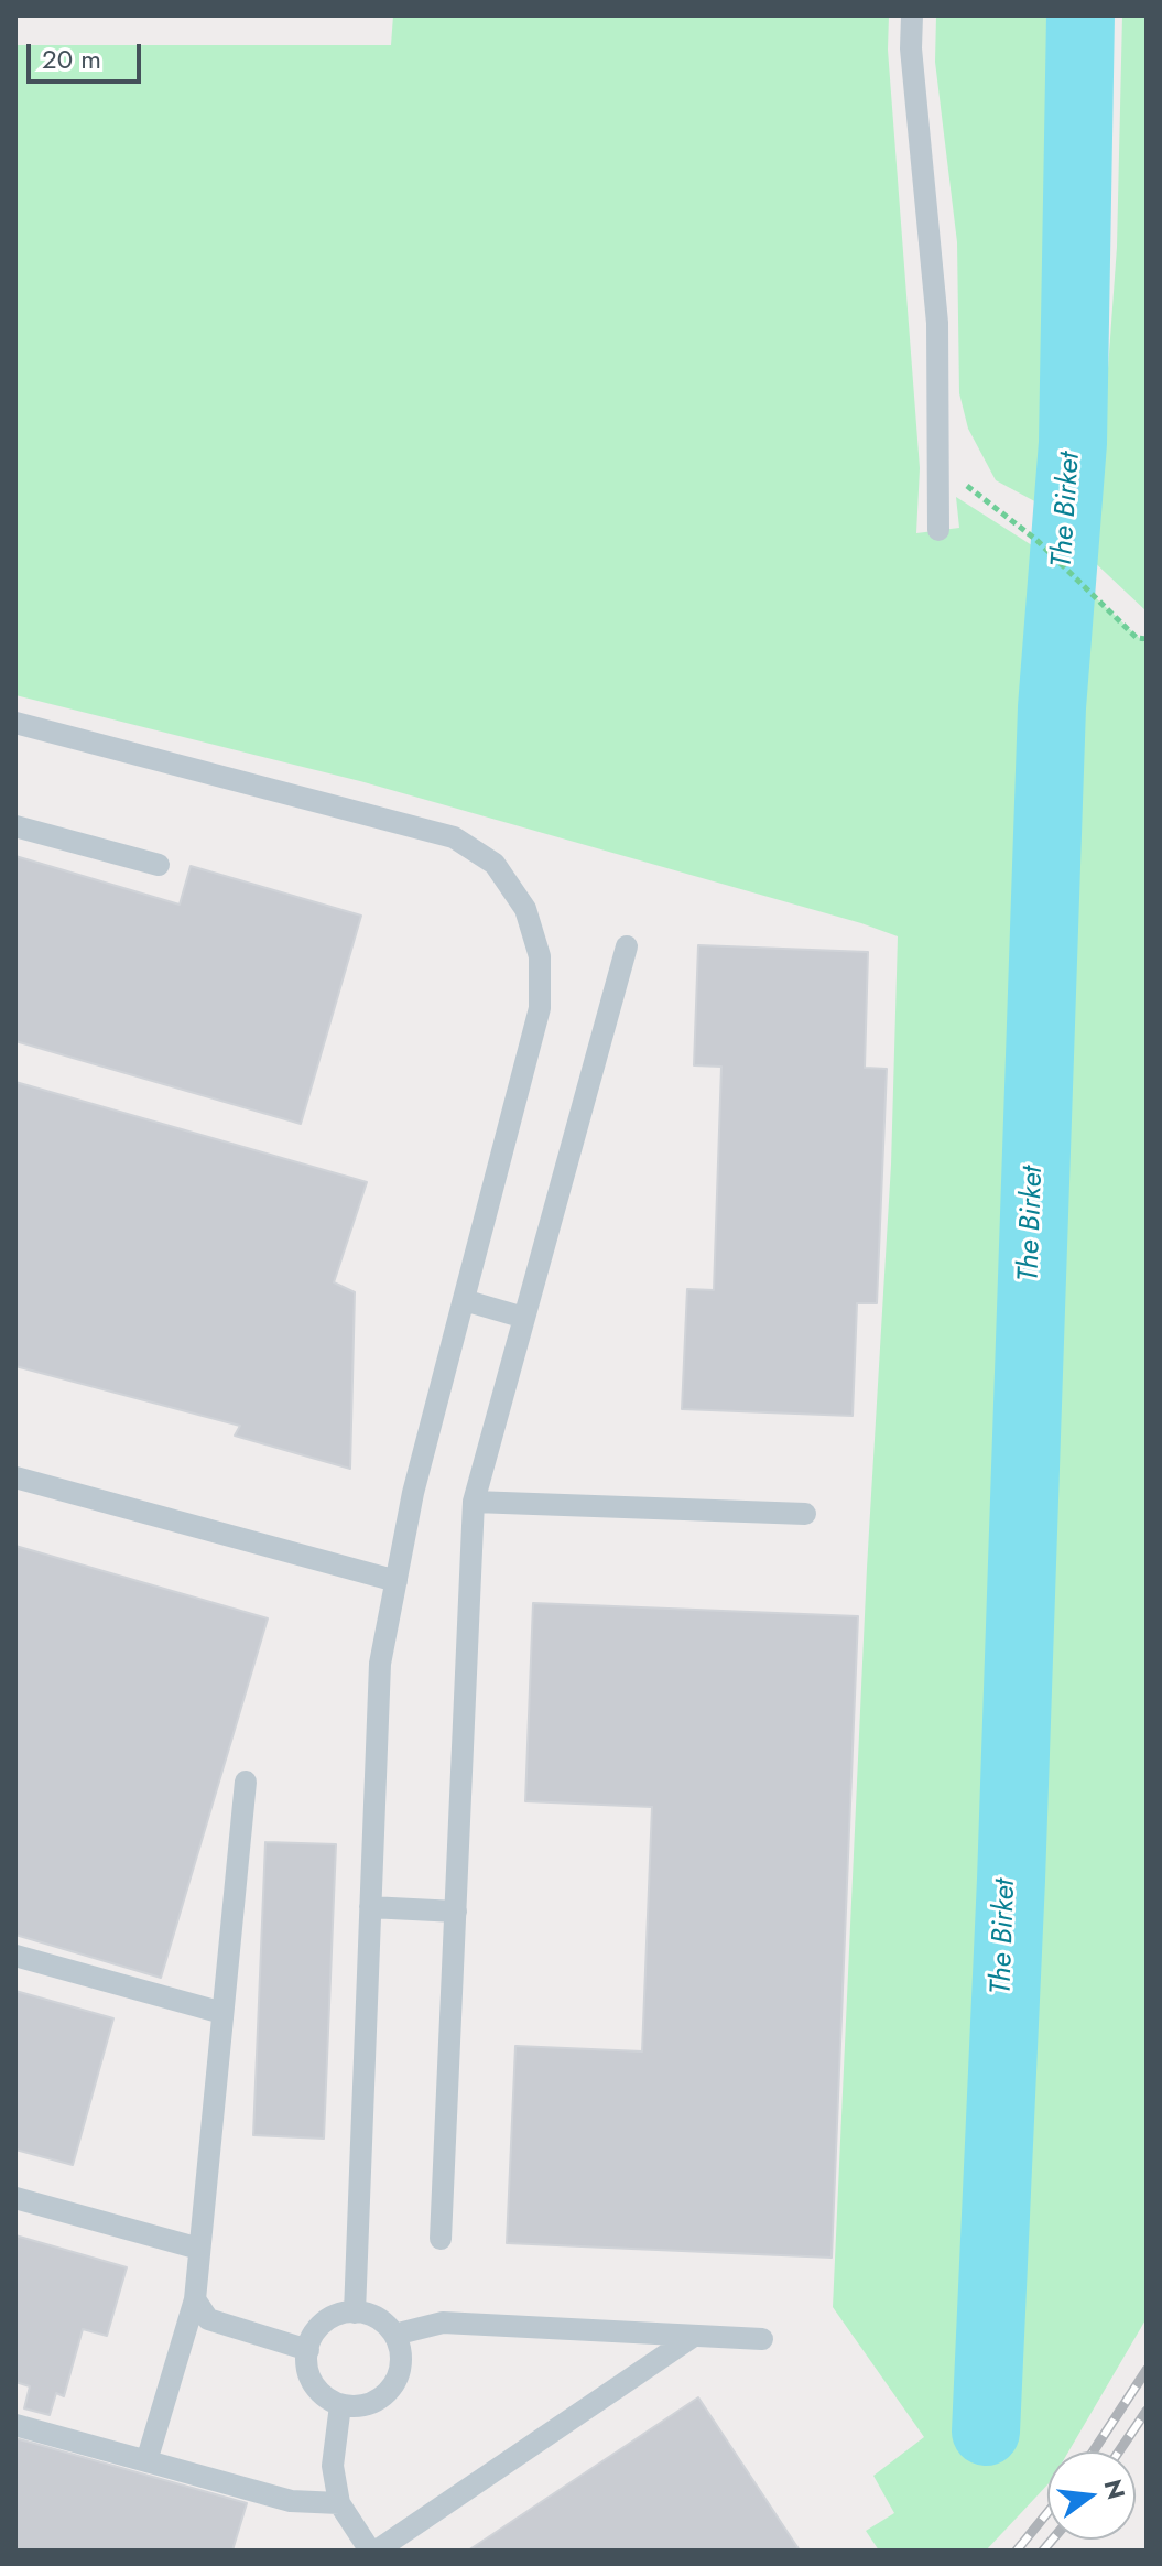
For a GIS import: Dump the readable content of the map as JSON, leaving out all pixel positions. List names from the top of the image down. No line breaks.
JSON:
{"water":["The Birket"],"scale_bar":"20 m","north":"right"}
